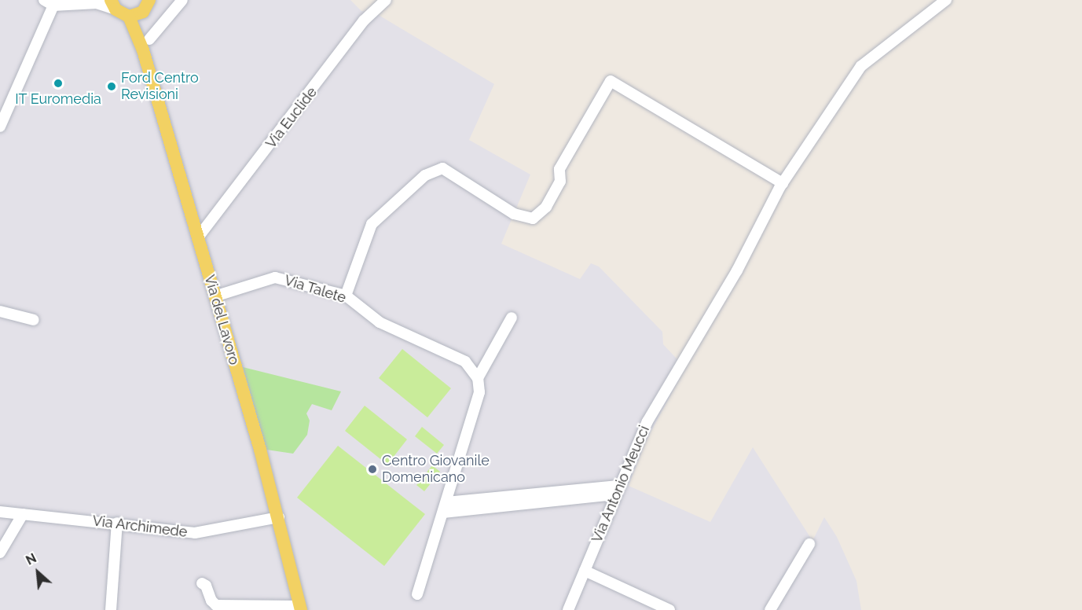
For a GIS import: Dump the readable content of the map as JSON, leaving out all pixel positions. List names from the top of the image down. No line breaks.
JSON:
{"streets":{"main road":["Via del Lavoro"],"street":["Via Euclide","Via Talete","Via Antonio Meucci","Via Archimede"]},"crossings":[["Via Euclide","Via del Lavoro"],["Via Talete","Via del Lavoro"],["Via del Lavoro","Via Archimede"]],"places":["IT Euromedia","Ford Centro Revisioni","Centro Giovanile Domenicano"],"north":"top left"}
